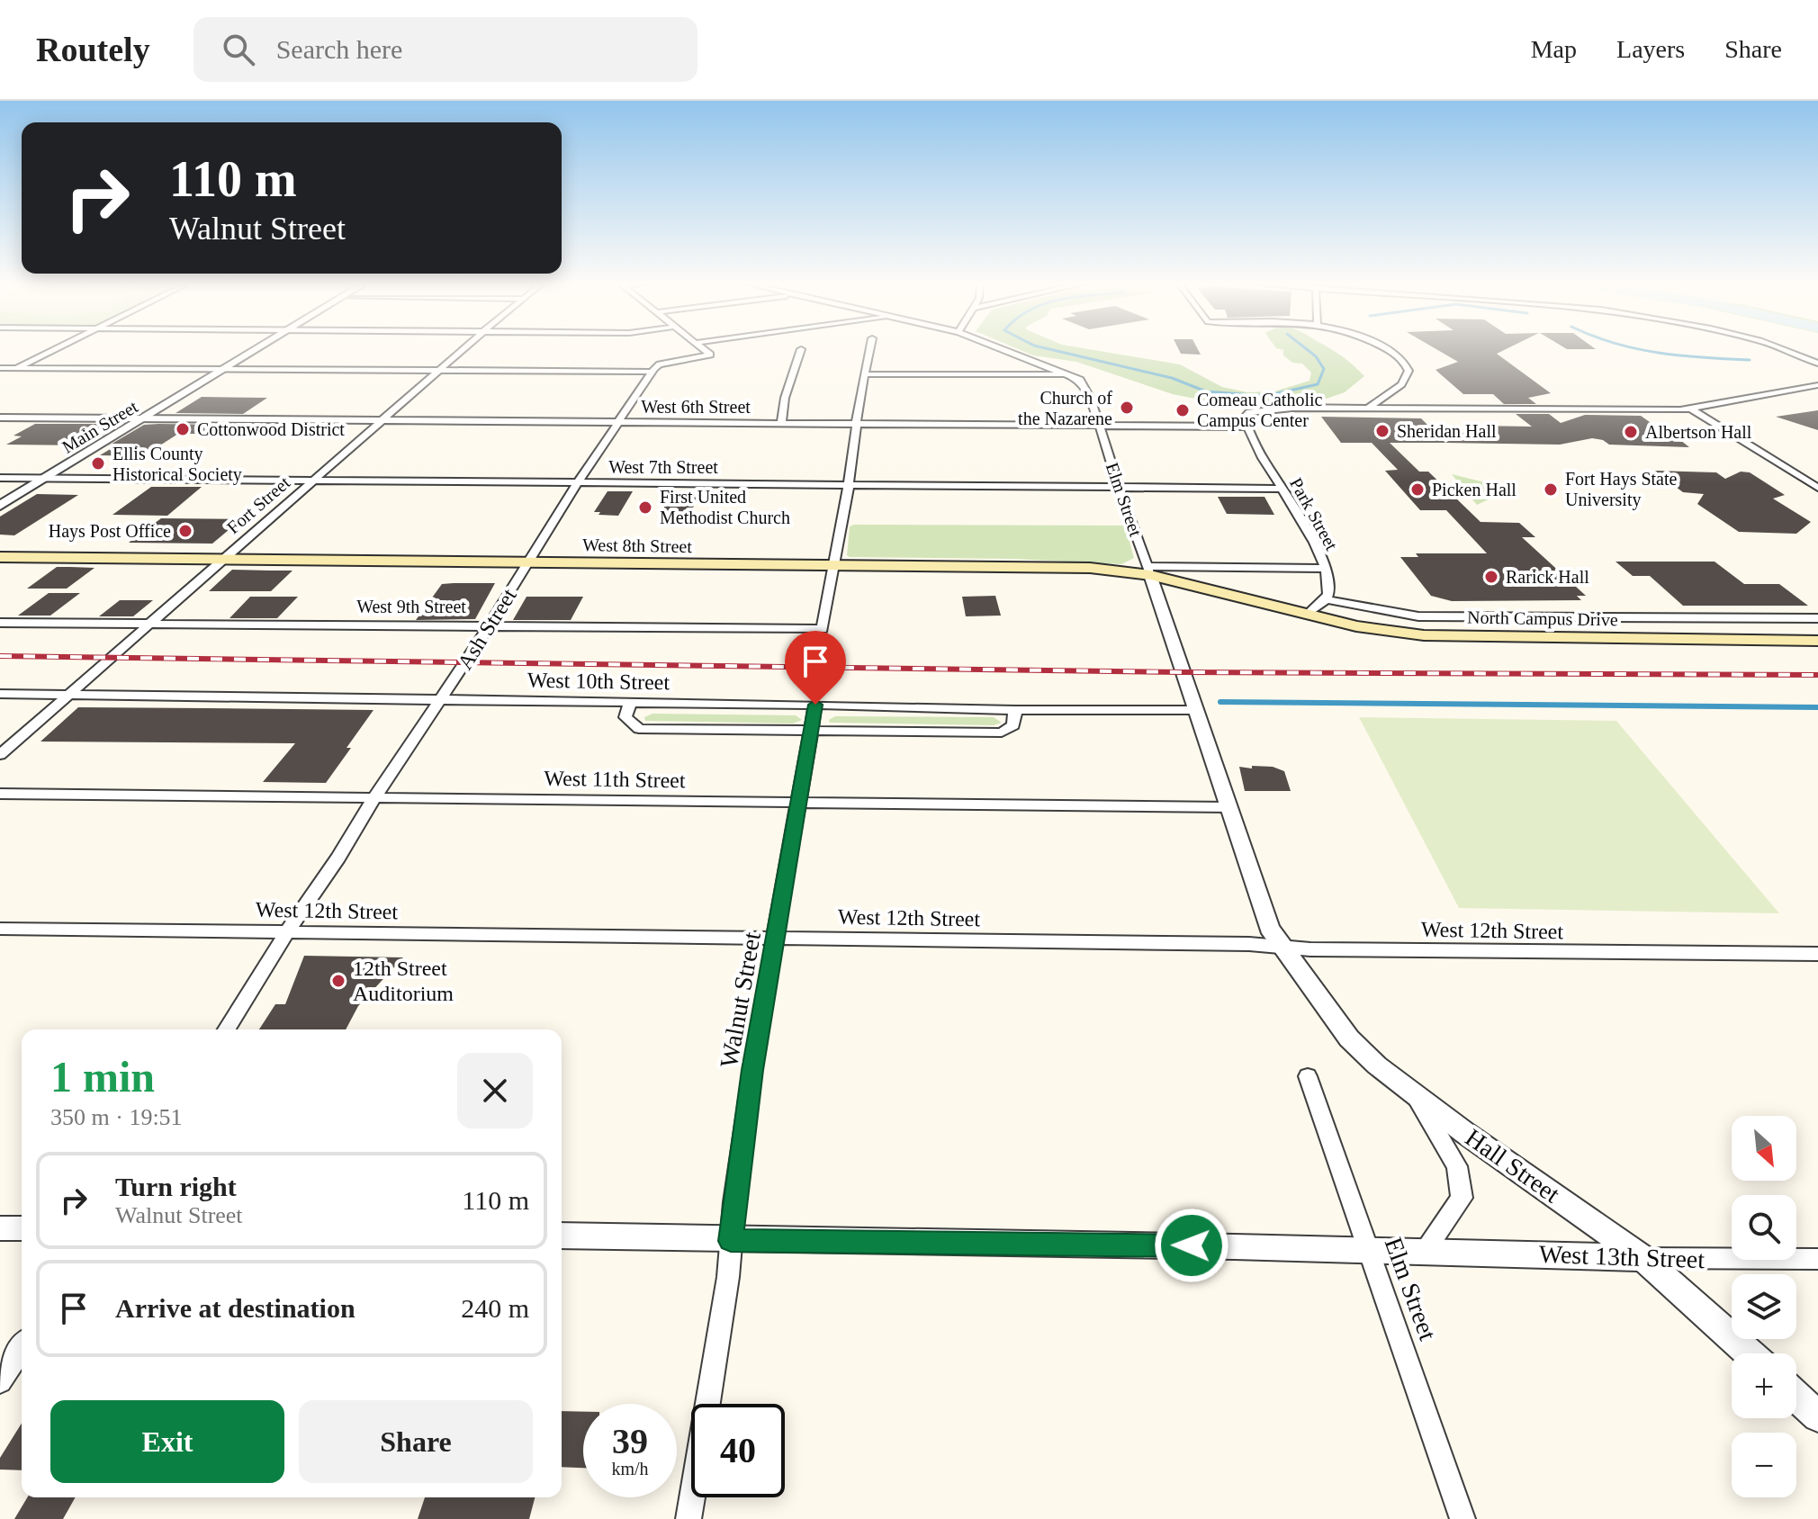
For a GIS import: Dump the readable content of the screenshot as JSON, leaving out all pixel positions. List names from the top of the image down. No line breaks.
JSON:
{"streets":{"main road":["West 8th Street","North Campus Drive"],"street":["West 6th Street","Main Street","West 7th Street","Elm Street","Fort Street","Park Street","West 9th Street","Ash Street","West 10th Street","West 11th Street","West 12th Street","Walnut Street","Hall Street","West 13th Street"]},"crossings":[["West 6th Street","Main Street"],["West 6th Street","Elm Street"],["West 6th Street","Fort Street"],["West 6th Street","Park Street"],["West 6th Street","Ash Street"],["Main Street","West 7th Street"],["West 7th Street","Elm Street"],["West 7th Street","Fort Street"],["West 7th Street","Park Street"],["West 7th Street","Ash Street"],["Elm Street","West 8th Street"],["Elm Street","West 10th Street"],["Elm Street","West 11th Street"],["Elm Street","West 12th Street"],["Elm Street","Hall Street"],["Elm Street","West 13th Street"],["Fort Street","West 8th Street"],["Fort Street","West 9th Street"],["Fort Street","West 10th Street"],["Park Street","North Campus Drive"],["West 8th Street","West 9th Street"],["West 8th Street","North Campus Drive"],["West 8th Street","Ash Street"],["West 9th Street","Ash Street"],["Ash Street","West 10th Street"],["Ash Street","West 11th Street"],["Ash Street","West 12th Street"],["West 10th Street","Walnut Street"],["West 11th Street","Walnut Street"],["West 12th Street","Walnut Street"],["West 12th Street","Hall Street"],["Walnut Street","West 13th Street"],["Hall Street","West 13th Street"]],"places":["Church of the Nazarene","Comeau Catholic Campus Center","Cottonwood District","Sheridan Hall","Albertson Hall","Ellis County Historical Society","Picken Hall","Fort Hays State University","First United Methodist Church","Hays Post Office","Rarick Hall","12th Street Auditorium"],"north":"bottom right","page":{"header":"Routely","search":"Search here","nav":["Map","Layers","Share"],"turn":["110 m","Walnut Street"],"heading":["1 min","350 m · 19:51"],"map_buttons":["+","−"],"list":[{"name":"Turn right","note":"Walnut Street","value":"110 m"},{"name":"Arrive at destination","value":"240 m"}],"buttons":["Exit","Share"],"speed":"39 km/h","limit":"40"}}
